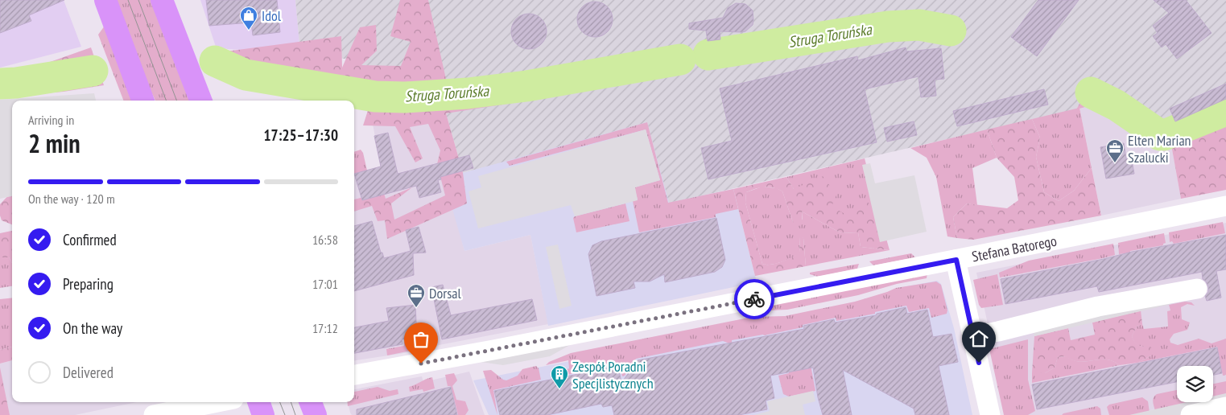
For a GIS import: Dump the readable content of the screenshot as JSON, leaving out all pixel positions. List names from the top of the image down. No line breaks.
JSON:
{"streets":{"street":["Stefana Batorego"]},"water":["Struga Toruńska"],"places":{"shop":["Idol"],"office":["Elten Marian Szalucki","Dorsal"],"building":["Zespół Poradni Specjlistycznych"]},"page":{"heading":["2 min","Arriving in","17:25–17:30"],"bar":"On the way · 120 m","list":[["Confirmed","16:58"],["Preparing","17:01"],["On the way","17:12"],"Delivered"]}}
